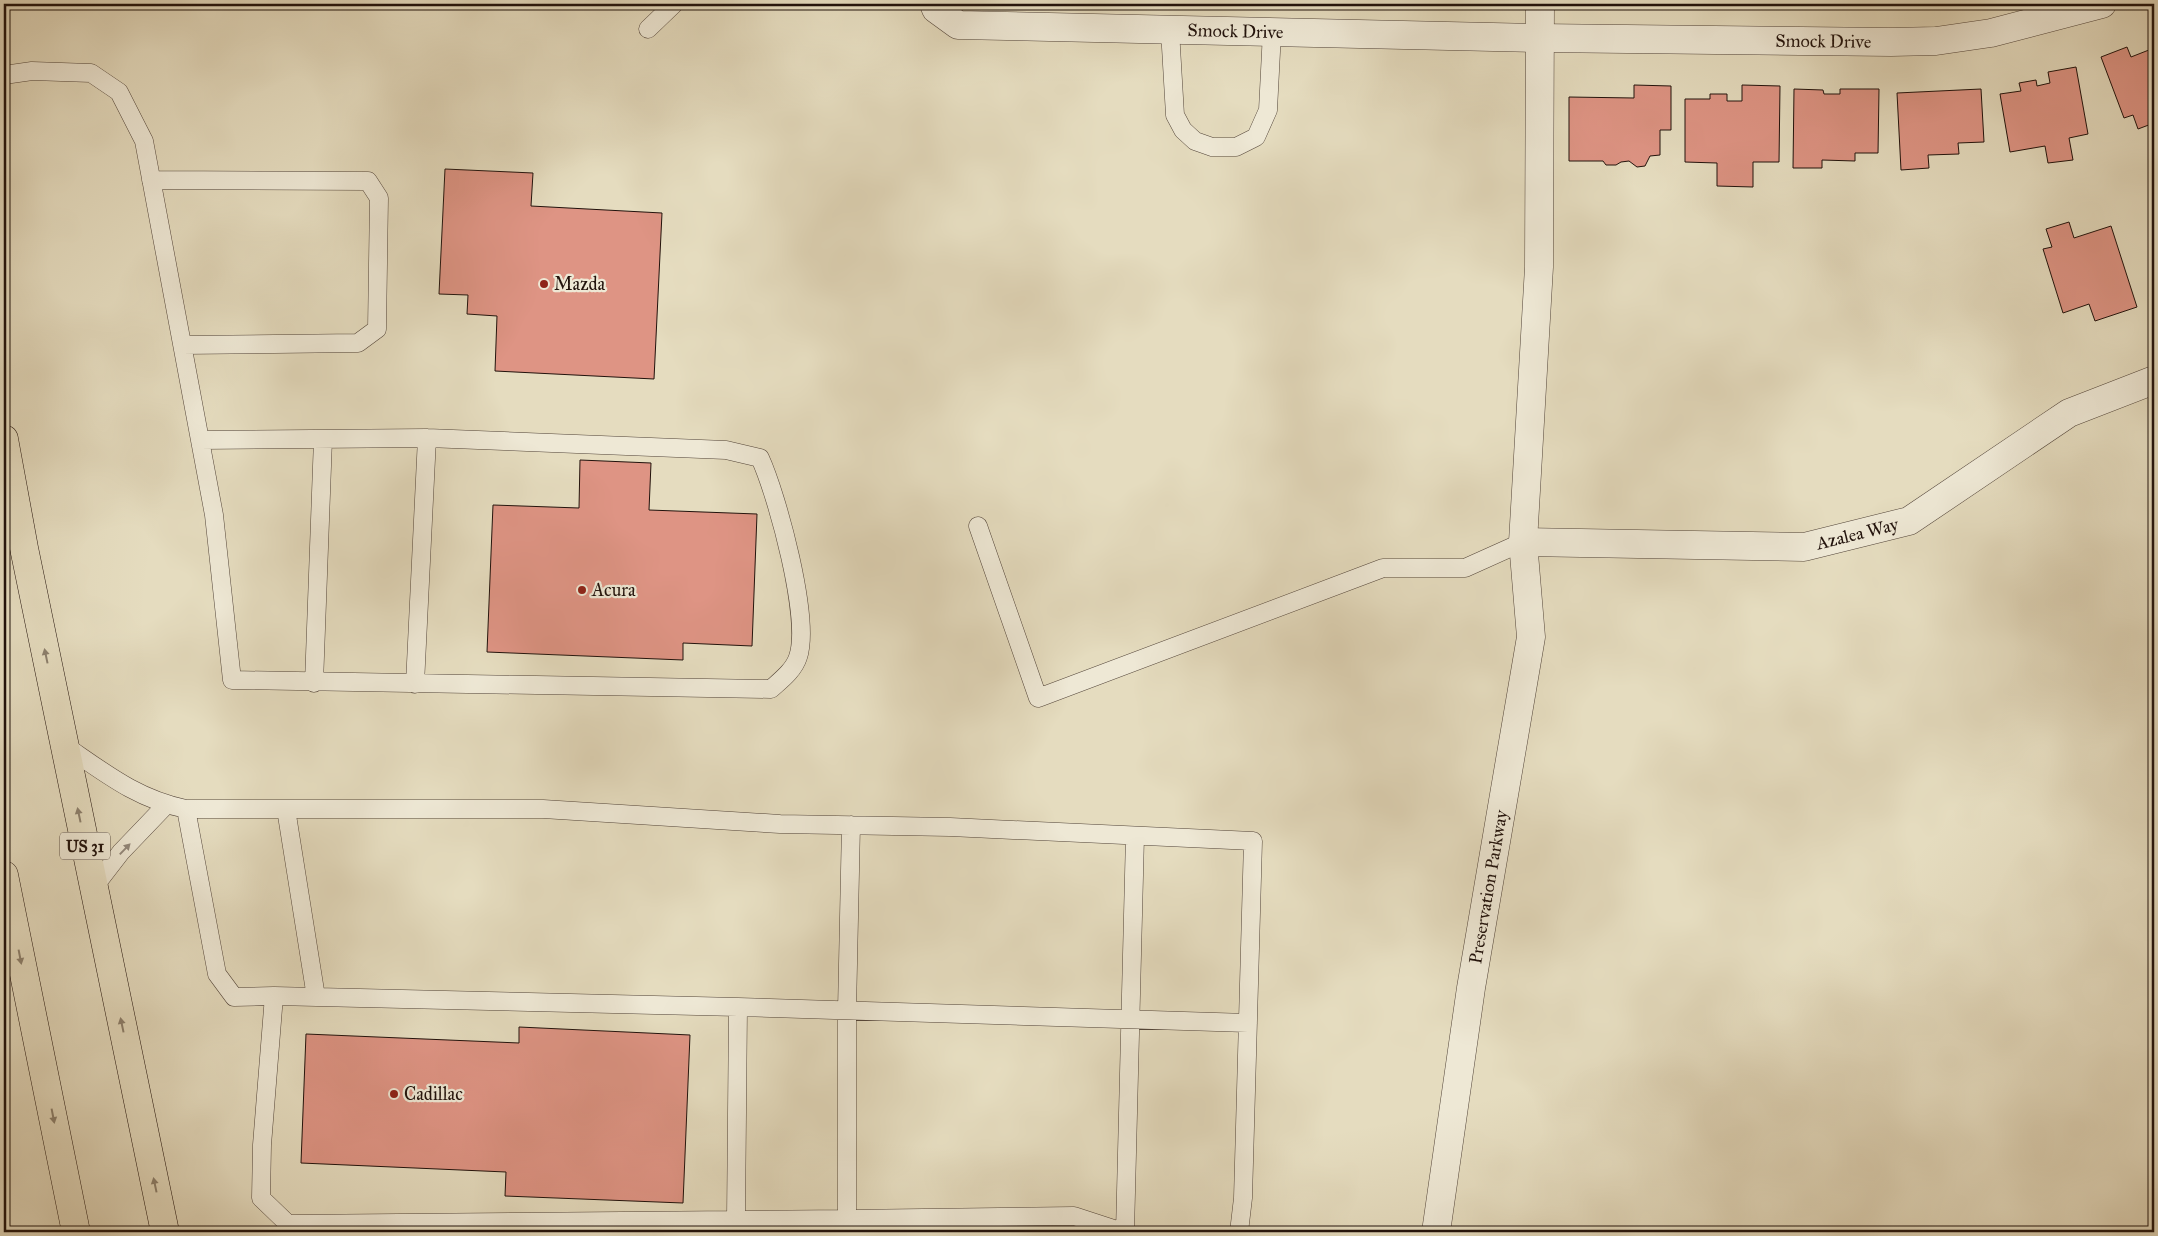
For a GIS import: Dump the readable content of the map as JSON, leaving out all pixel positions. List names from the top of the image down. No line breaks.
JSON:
{"streets":{"main road":["US 31"],"street":["Smock Drive","Azalea Way","Preservation Parkway"]},"crossings":[["Smock Drive","Preservation Parkway"],["Azalea Way","Preservation Parkway"]],"places":["Mazda","Acura","Cadillac"]}
